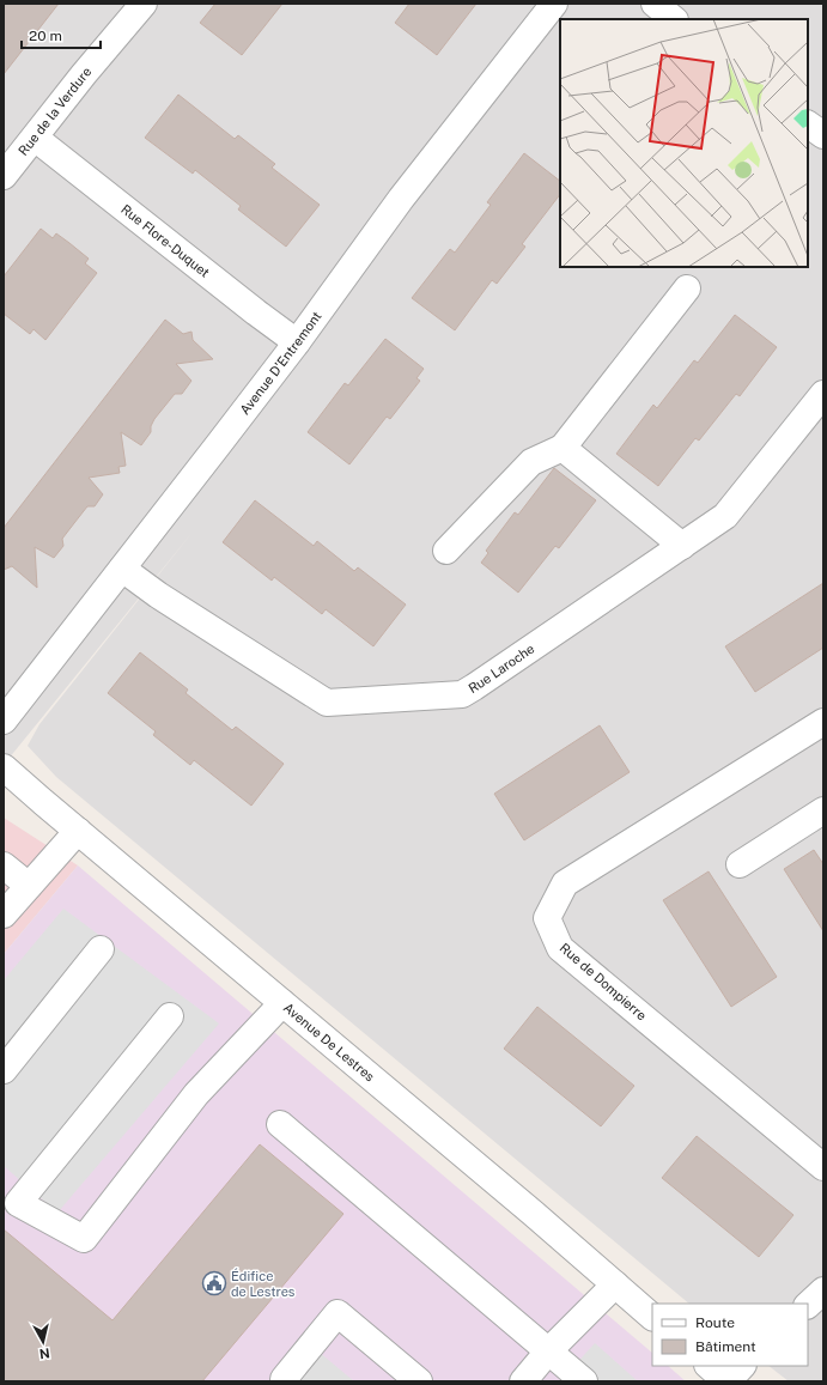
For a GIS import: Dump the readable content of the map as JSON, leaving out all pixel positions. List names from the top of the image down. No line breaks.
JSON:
{"streets":{"street":["Rue de la Verdure","Rue Flore-Duquet","Avenue D'Entremont","Rue Laroche","Rue de Dompierre","Avenue De Lestres"]},"crossings":[["Rue de la Verdure","Rue Flore-Duquet"],["Rue Flore-Duquet","Avenue D'Entremont"],["Avenue D'Entremont","Rue Laroche"]],"places":{"public building":["Édifice de Lestres"]},"legend":["Route","Bâtiment"],"scale_bar":"20 m","north":"bottom"}
